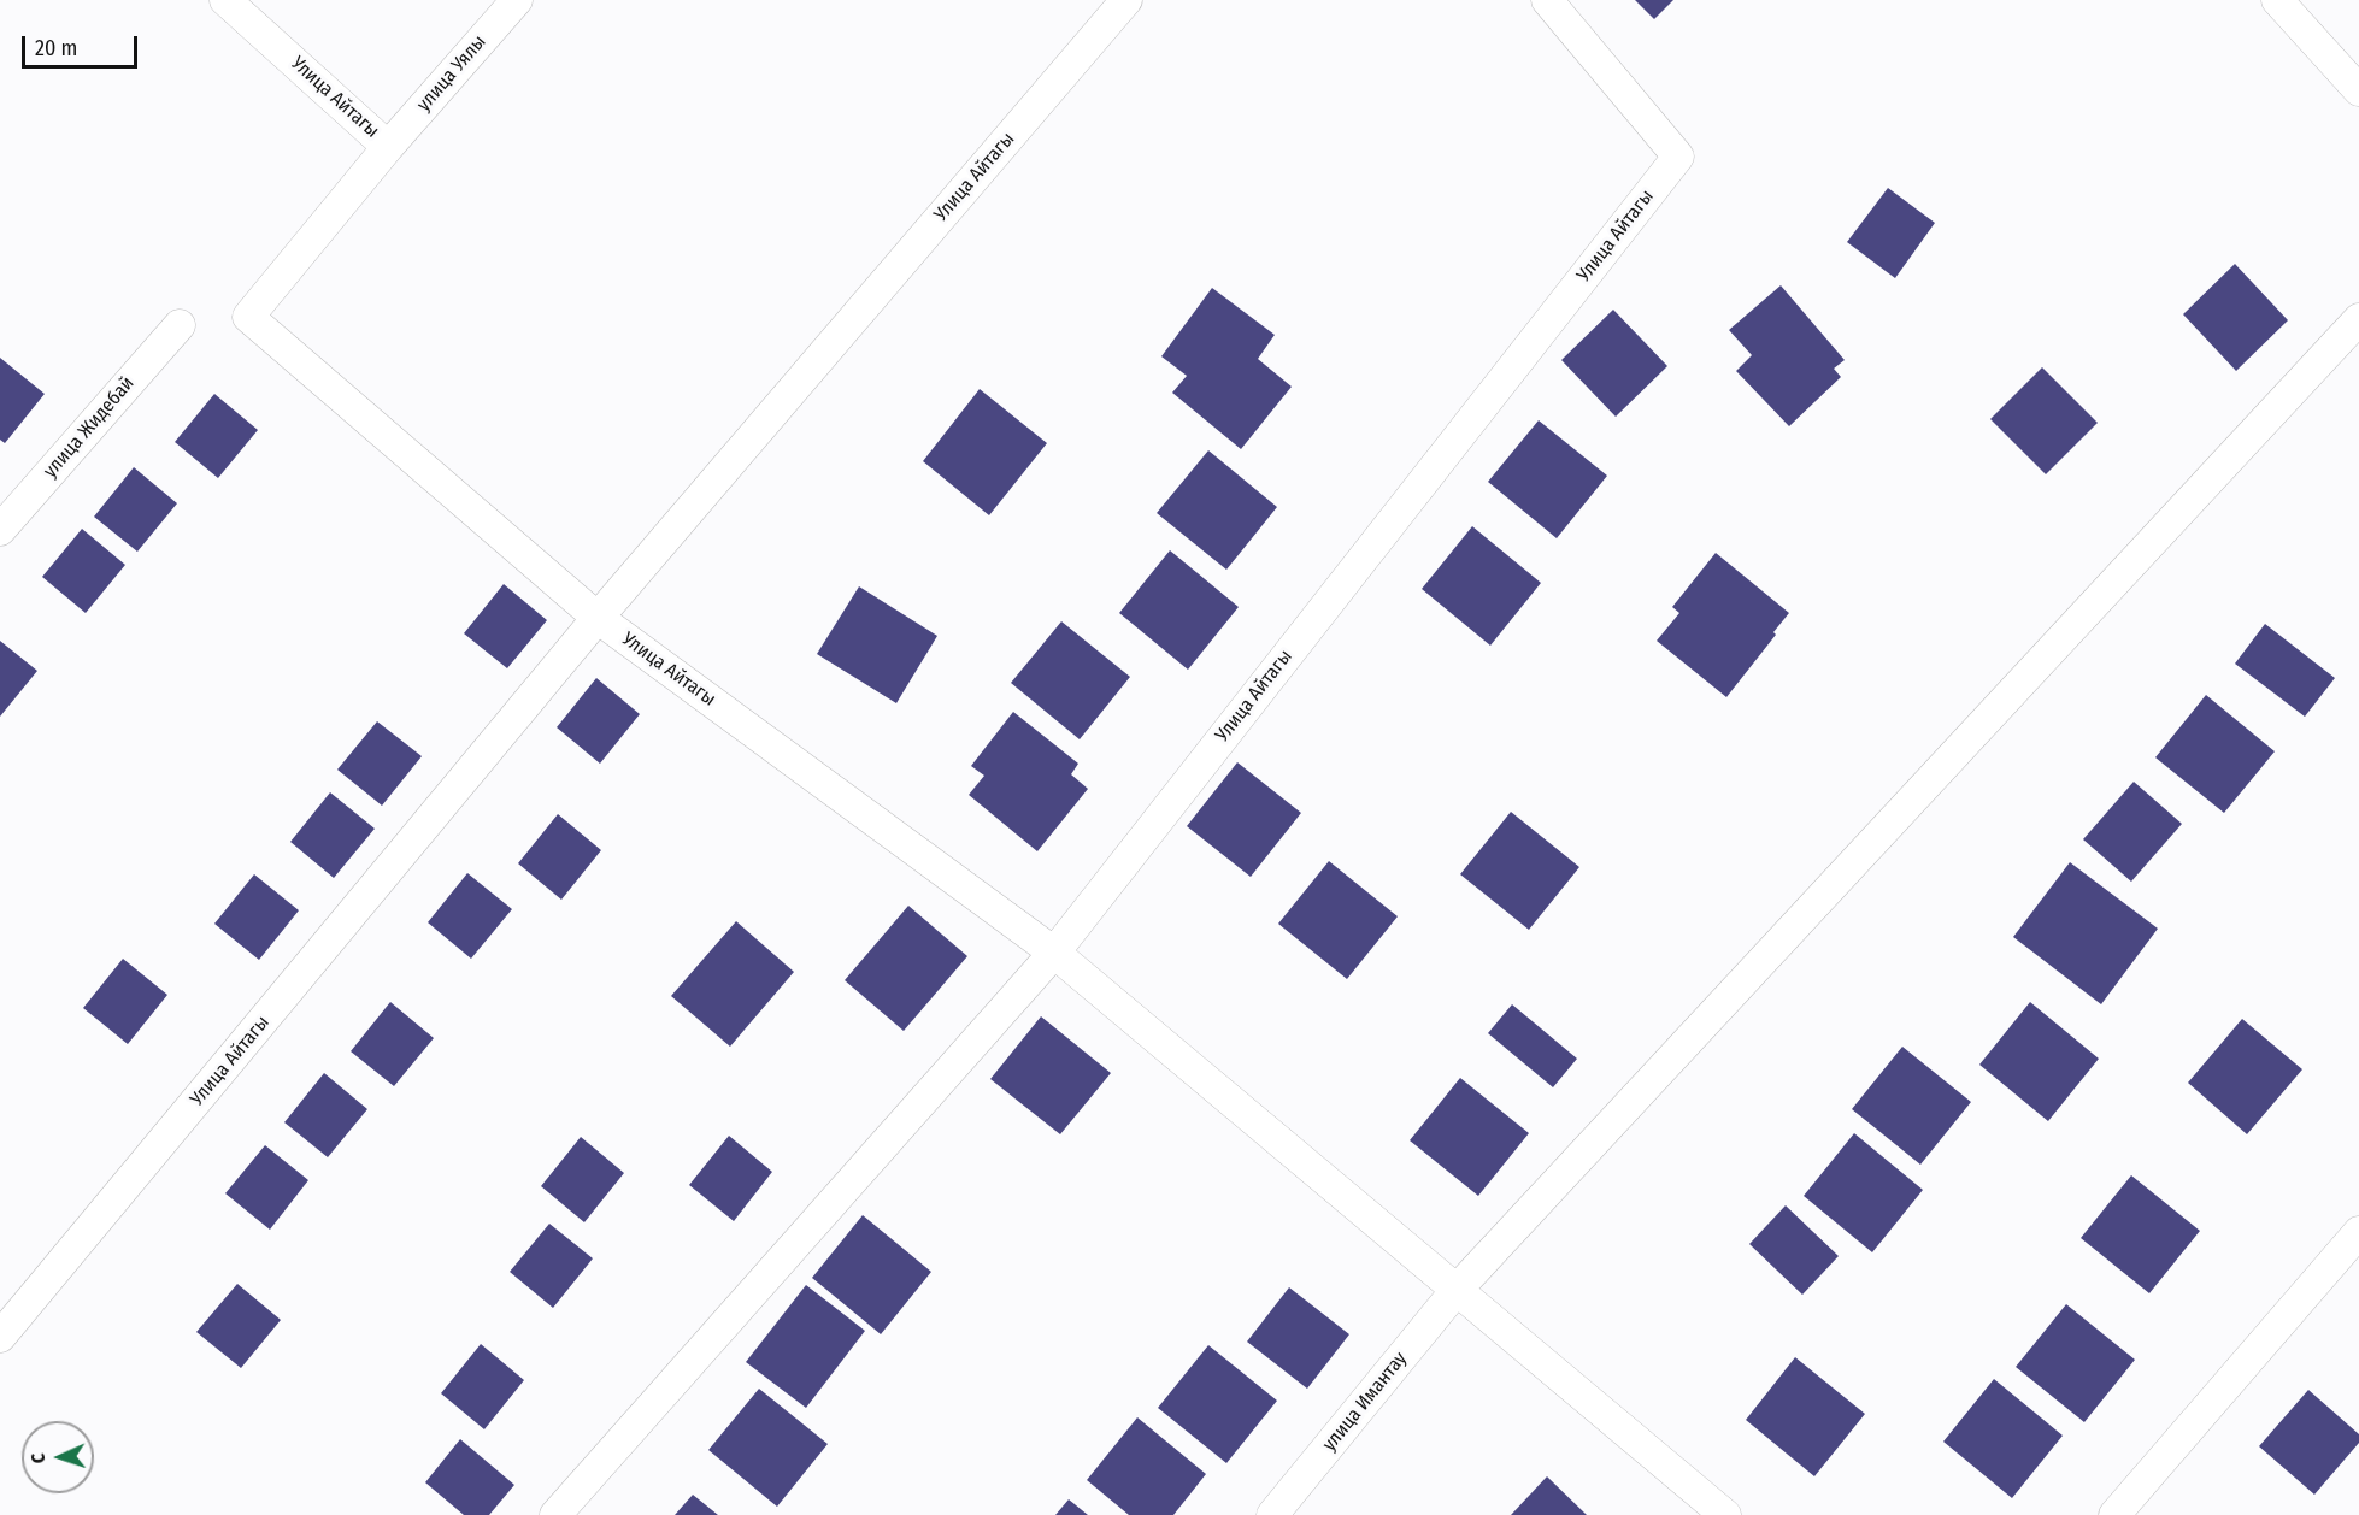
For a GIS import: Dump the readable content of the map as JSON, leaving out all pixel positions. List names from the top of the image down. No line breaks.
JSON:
{"streets":{"street":["улица Уялы","Улица Айтагы","улица Жидебай","улица Имантау"]},"crossings":[["улица Уялы","Улица Айтагы"]],"scale_bar":"20 m","north":"left"}
